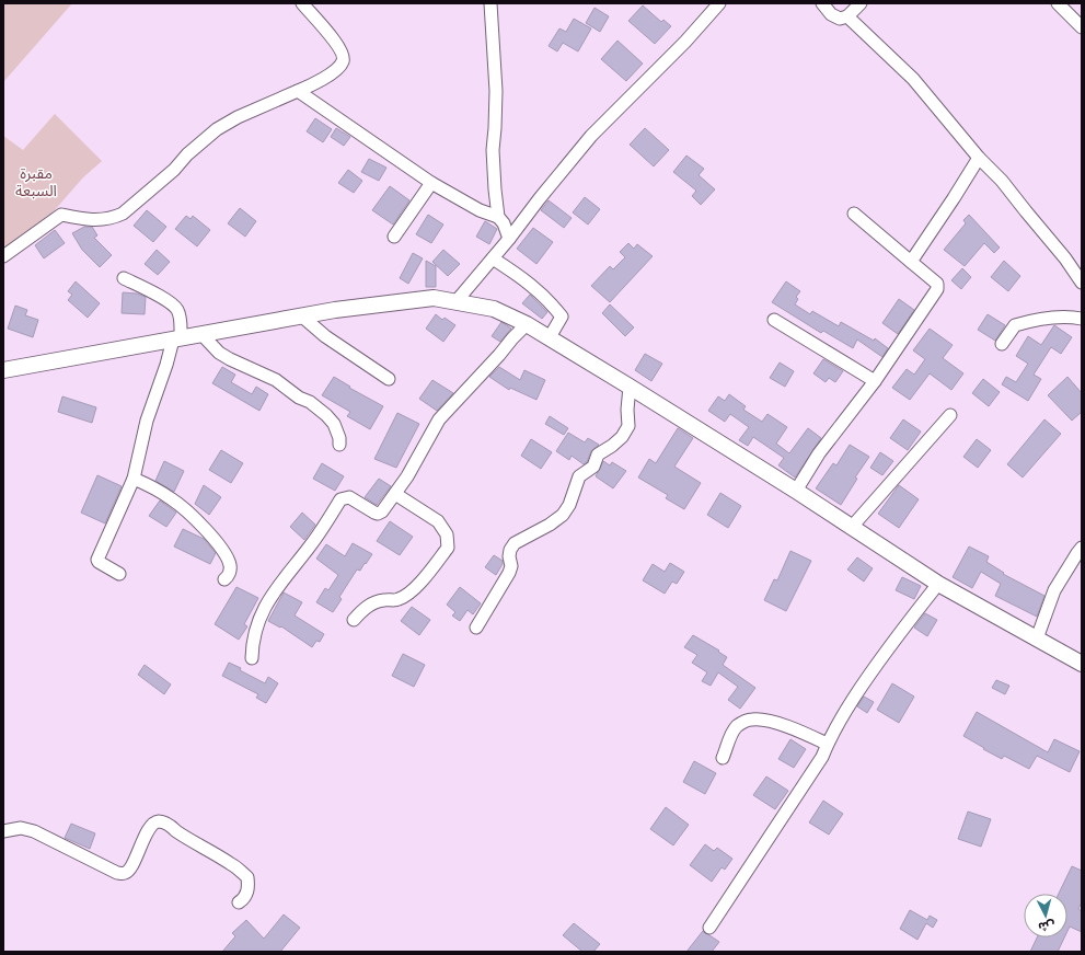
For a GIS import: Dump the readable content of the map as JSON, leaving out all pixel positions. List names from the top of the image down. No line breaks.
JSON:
{"parks":["مقبرة السبعة"],"north":"bottom"}
